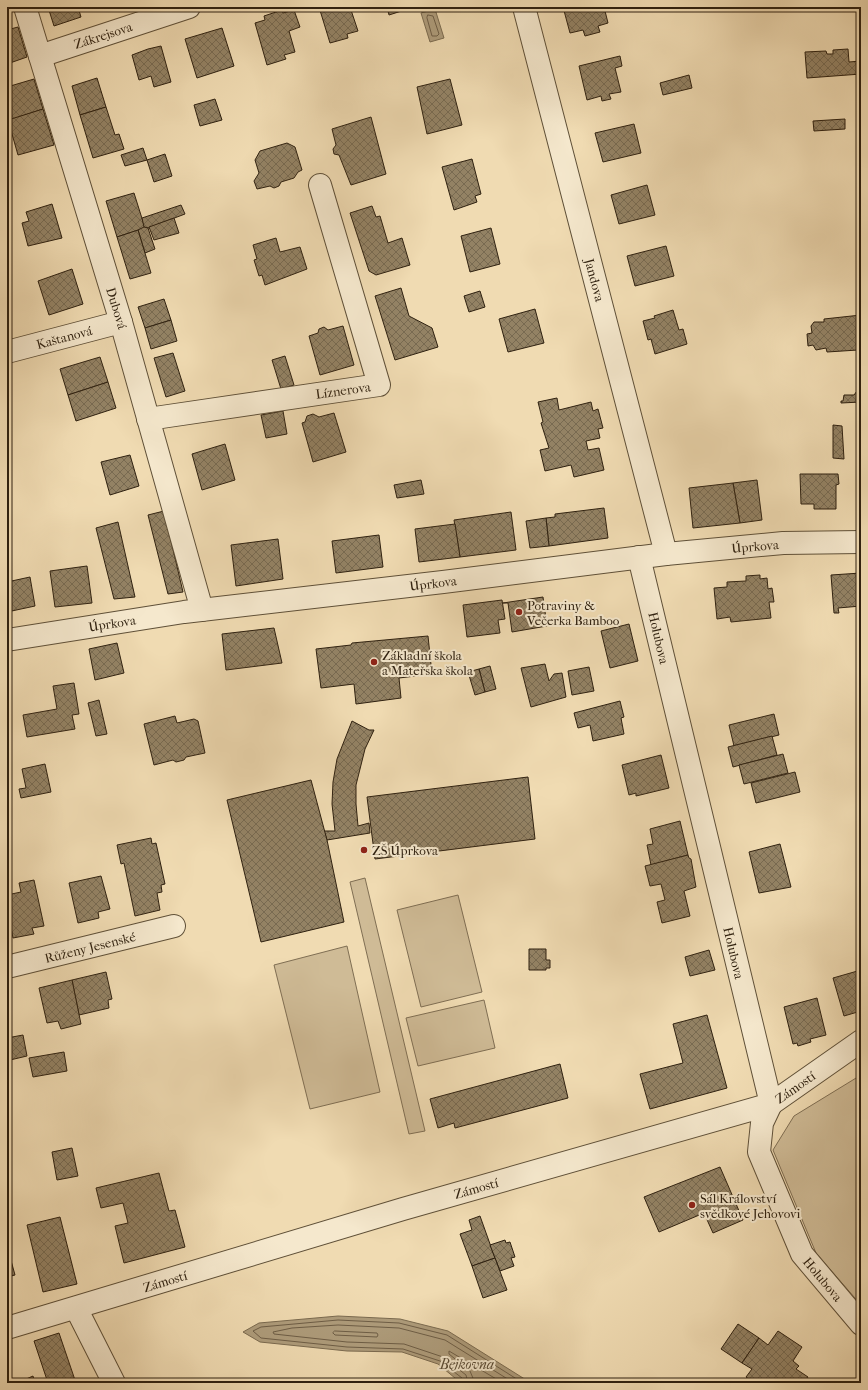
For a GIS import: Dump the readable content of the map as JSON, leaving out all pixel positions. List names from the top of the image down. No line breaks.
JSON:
{"streets":{"street":["Zákrejsova","Jandova","Dubová","Kaštanová","Líznerova","Úprkova","Holubova","Růženy Jesenské","Zámostí"]},"crossings":[["Zákrejsova","Dubová"],["Jandova","Úprkova"],["Dubová","Kaštanová"],["Dubová","Líznerova"],["Dubová","Úprkova"],["Úprkova","Holubova"],["Holubova","Zámostí"]],"water":["Bejkovna"],"places":["Potraviny & Večerka Bamboo","Základní škola a Mateřska škola","ZŠ Úprkova","Sál Království svědkové Jehovovi"]}
